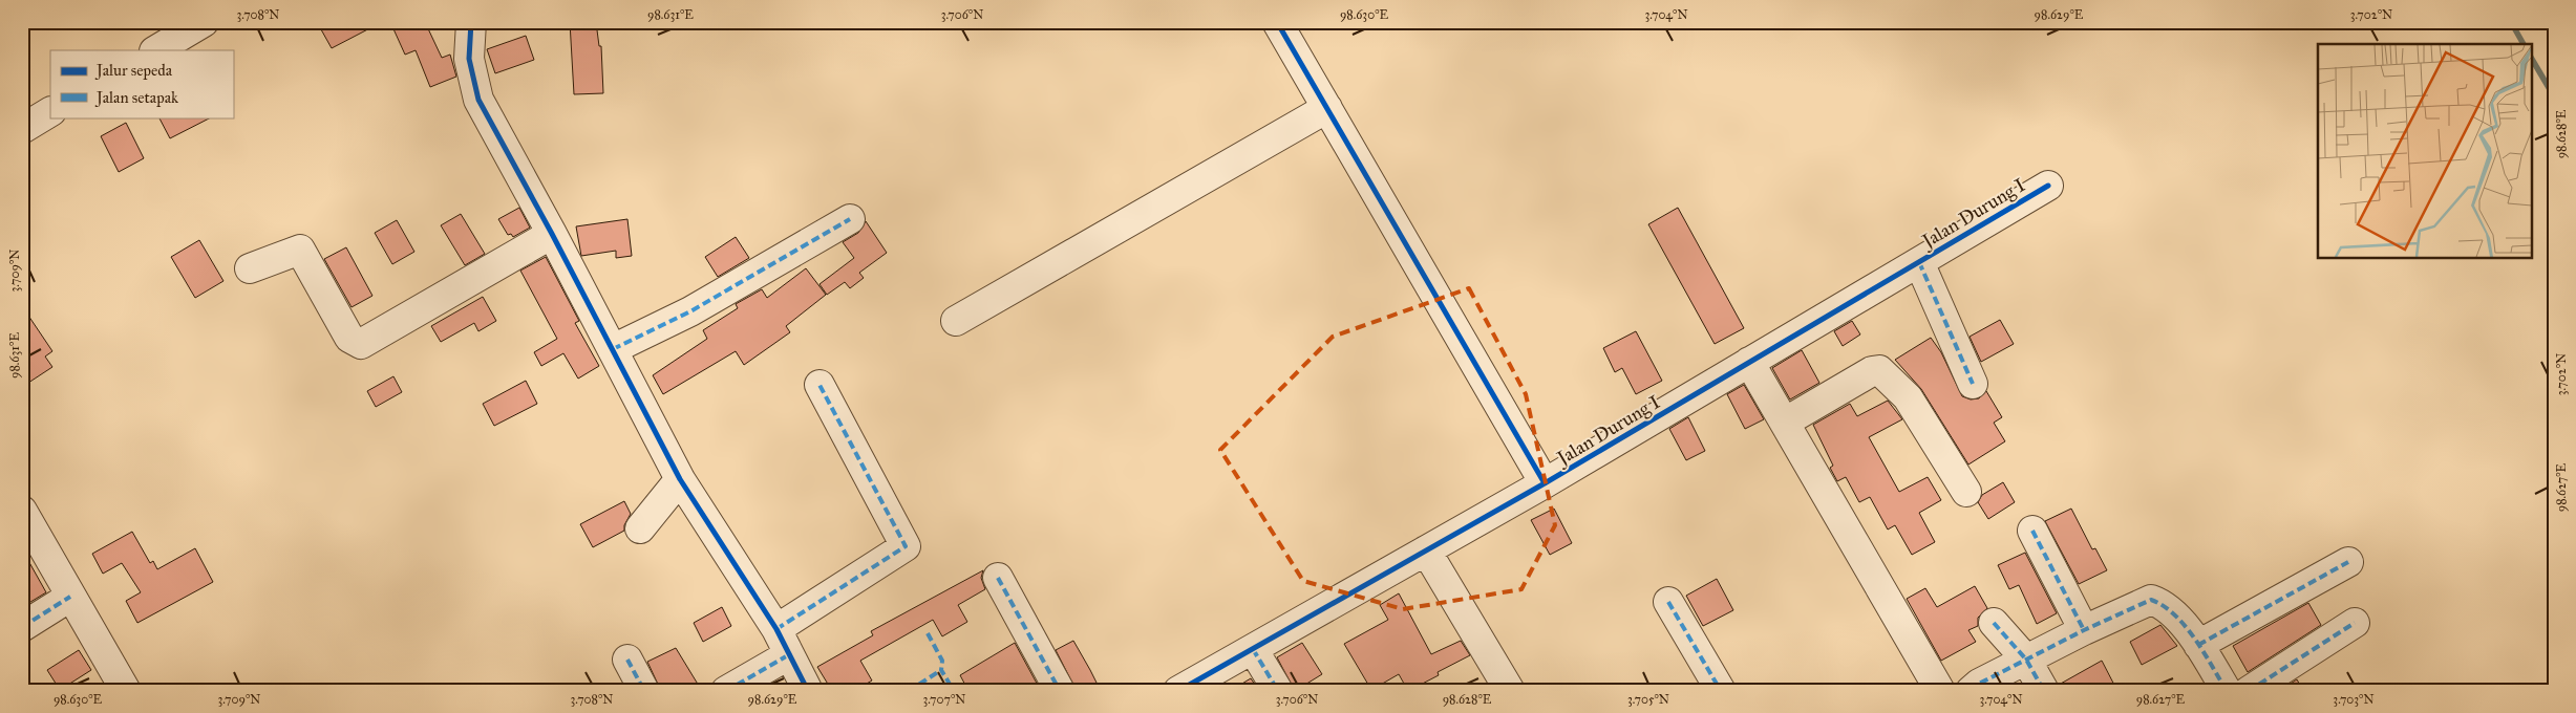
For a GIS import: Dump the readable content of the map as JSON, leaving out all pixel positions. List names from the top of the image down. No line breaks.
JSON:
{"streets":{"street":["Jalan Durung I"]},"legend":["Jalur sepeda","Jalan setapak"],"coordinates":["3.708°N","98.631°E","3.706°N","98.630°E","3.704°N","98.629°E","3.702°N","98.628°E","3.709°N","98.627°E","3.707°N","3.705°N","3.703°N"]}
